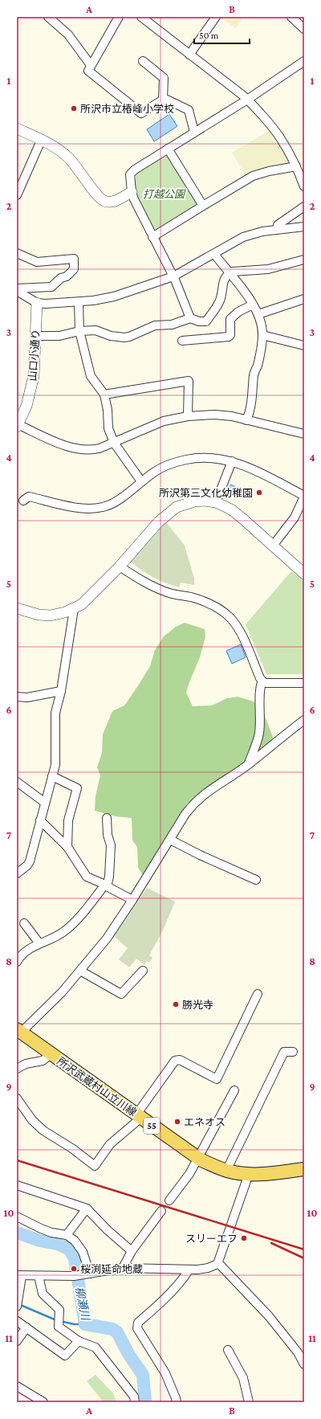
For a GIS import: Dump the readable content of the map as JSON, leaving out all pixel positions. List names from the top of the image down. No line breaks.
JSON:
{"streets":{"main road":["所沢武蔵村山立川線","55"],"street":["山口小通り"]},"water":["柳瀬川"],"parks":["打越公園"],"places":["所沢市立椿峰小学校","所沢第三文化幼稚園","勝光寺","エネオス","スリーエフ","桜渕延命地蔵"],"scale_bar":"50 m","grid":{"columns":["A","B"],"rows":["1","2","3","4","5","6","7","8","9","10","11"]}}
